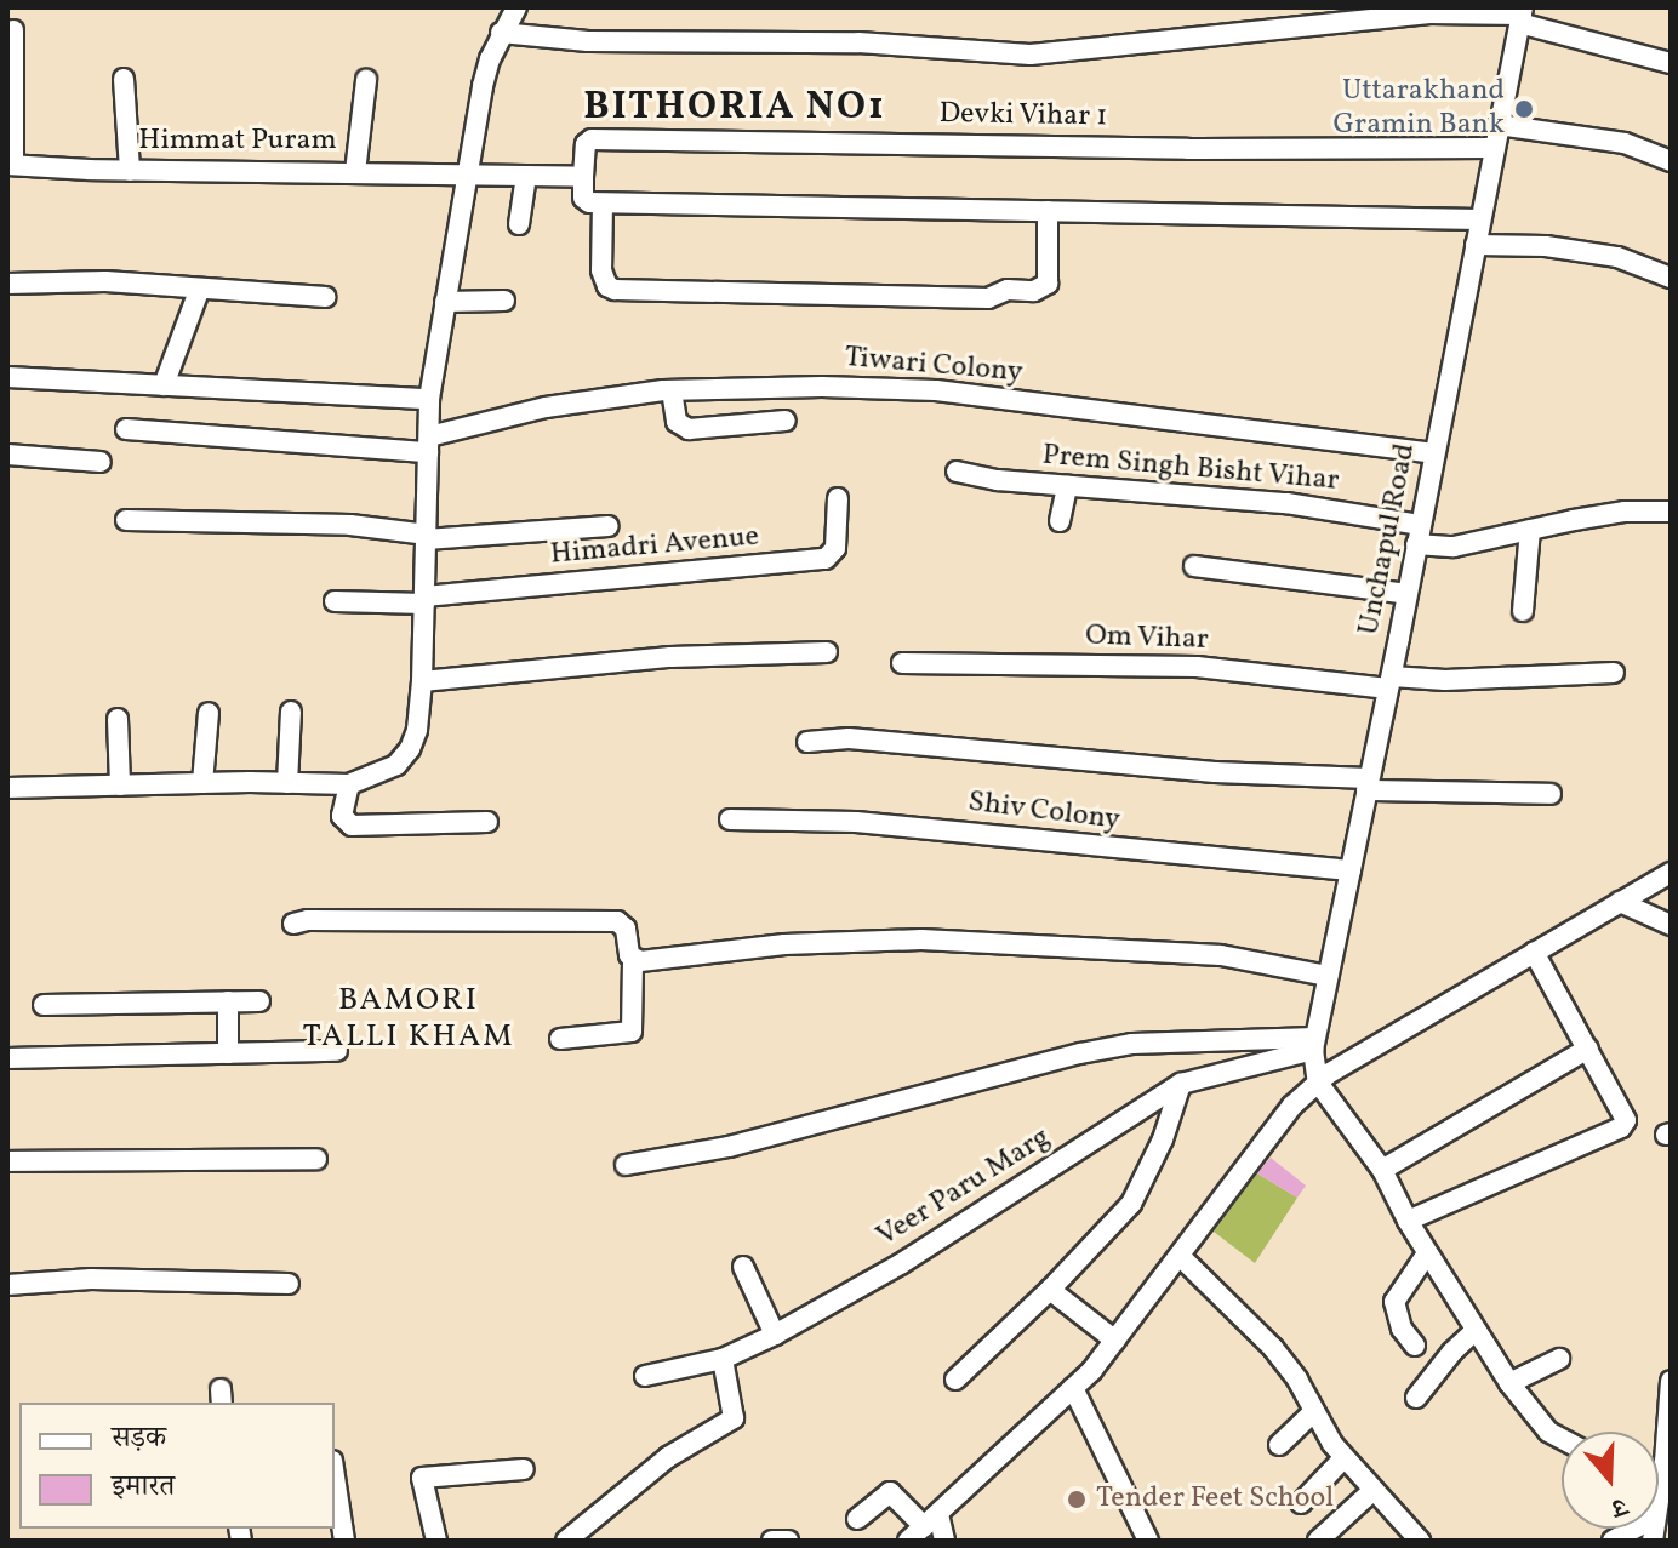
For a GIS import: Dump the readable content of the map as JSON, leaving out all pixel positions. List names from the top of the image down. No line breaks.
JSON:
{"streets":{"street":["Devki Vihar 1","Himmat Puram","Tiwari Colony","Prem Singh Bisht Vihar","Unchapul Road","Himadri Avenue","Om Vihar","Shiv Colony","Veer Paru Marg"]},"crossings":[["Devki Vihar 1","Himmat Puram"],["Devki Vihar 1","Unchapul Road"],["Tiwari Colony","Unchapul Road"],["Prem Singh Bisht Vihar","Unchapul Road"],["Unchapul Road","Om Vihar"],["Unchapul Road","Shiv Colony"],["Unchapul Road","Veer Paru Marg"]],"districts":["BITHORIA NO1","BAMORI TALLI KHAM"],"places":["Uttarakhand Gramin Bank","Tender Feet School"],"legend":["सड़क","इमारत"],"north":"bottom"}
